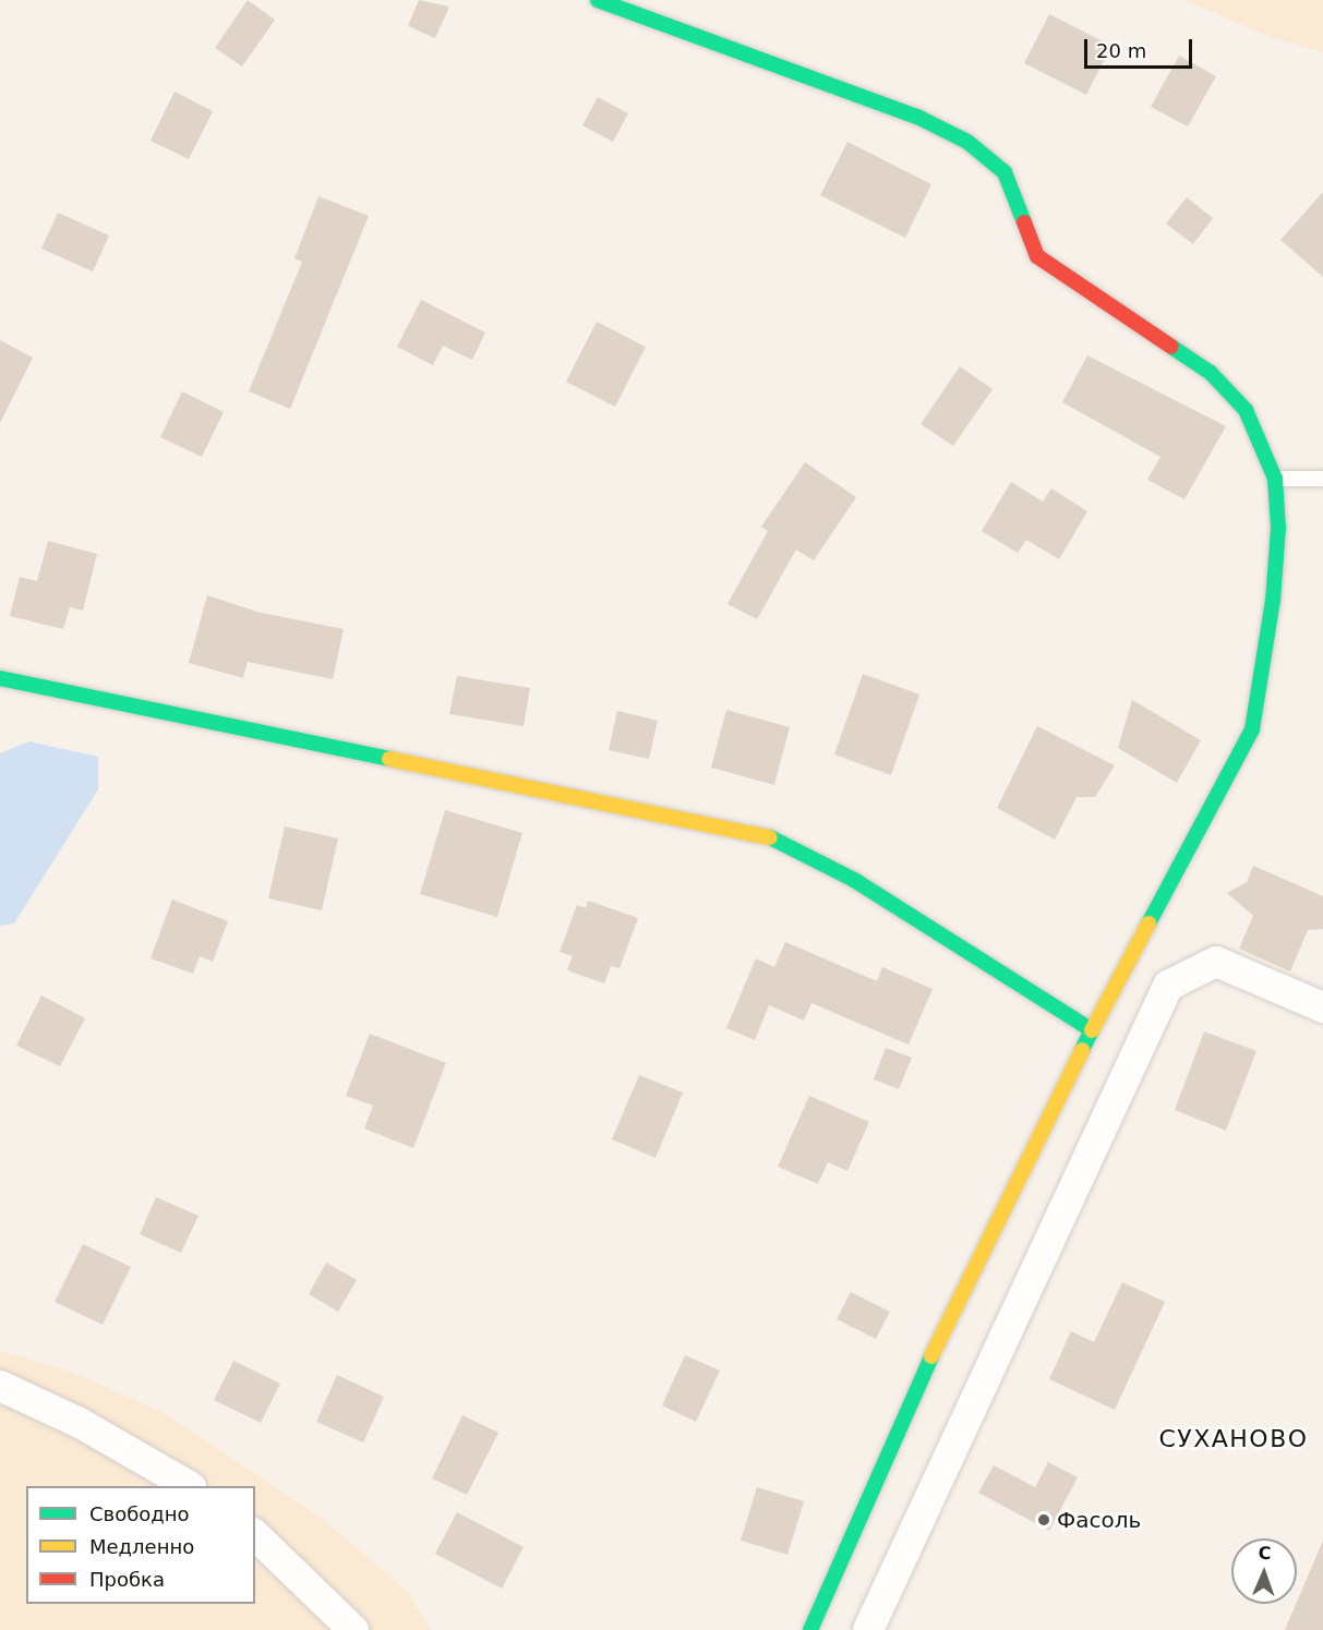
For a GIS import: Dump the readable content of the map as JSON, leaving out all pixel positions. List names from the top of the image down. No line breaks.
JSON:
{"districts":["СУХАНОВО"],"places":["Фасоль"],"legend":["Свободно","Медленно","Пробка"],"scale_bar":"20 m","north":"top"}
